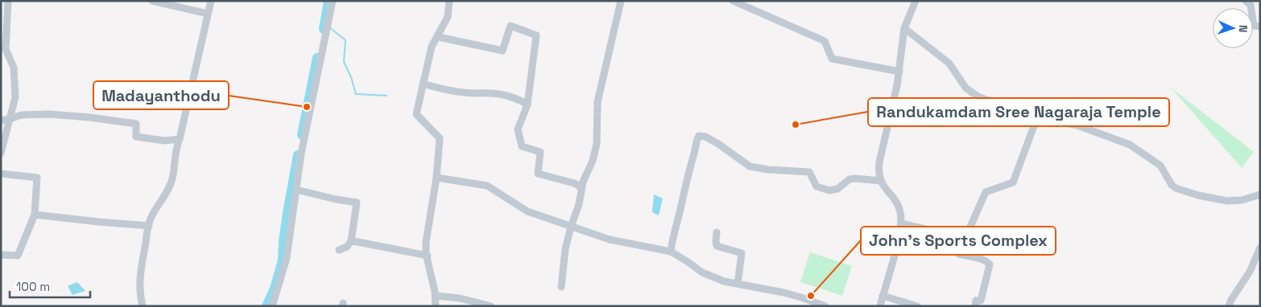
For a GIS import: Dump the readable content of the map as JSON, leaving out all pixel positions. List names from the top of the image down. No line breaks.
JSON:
{"places":["Madayanthodu","Randukamdam Sree Nagaraja Temple","John's Sports Complex"],"scale_bar":"100 m","north":"right"}
